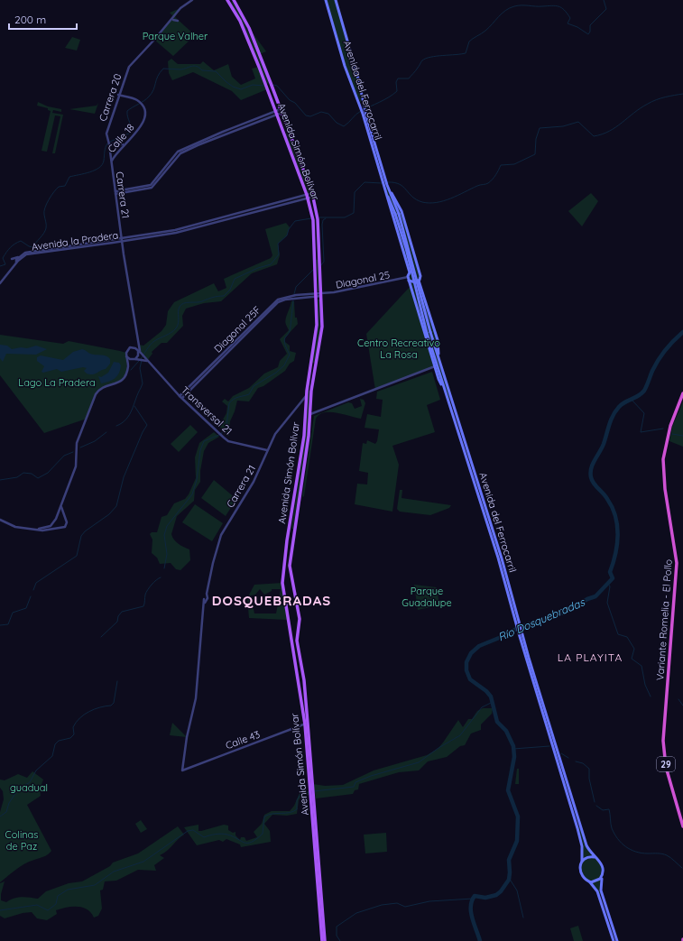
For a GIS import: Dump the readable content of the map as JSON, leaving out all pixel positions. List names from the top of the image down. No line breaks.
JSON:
{"streets":{"highway":["Variante Romelia - El Pollo","29"],"main road":["Avenida del Ferrocarril","Avenida Simón Bolívar"],"street":["Carrera 20","Calle 18","Carrera 21","Avenida la Pradera","Diagonal 25","Diagonal 25F","Transversal 21","Calle 43"]},"crossings":[["Carrera 20","Calle 18"],["Carrera 20","Carrera 21"],["Calle 18","Carrera 21"],["Avenida Simón Bolívar","Carrera 21"],["Avenida Simón Bolívar","Avenida la Pradera"],["Avenida Simón Bolívar","Diagonal 25"],["Avenida Simón Bolívar","Diagonal 25F"],["Avenida Simón Bolívar","Calle 43"],["Carrera 21","Avenida la Pradera"],["Carrera 21","Transversal 21"],["Carrera 21","Calle 43"],["Diagonal 25","Diagonal 25F"],["Diagonal 25F","Transversal 21"]],"districts":["DOSQUEBRADAS","LA PLAYITA"],"water":["Río Dosquebradas"],"parks":["Parque Valher","Centro Recreativo La Rosa","Lago La Pradera","Parque Guadalupe","guadual","Colinas de Paz"],"scale_bar":"200 m"}
